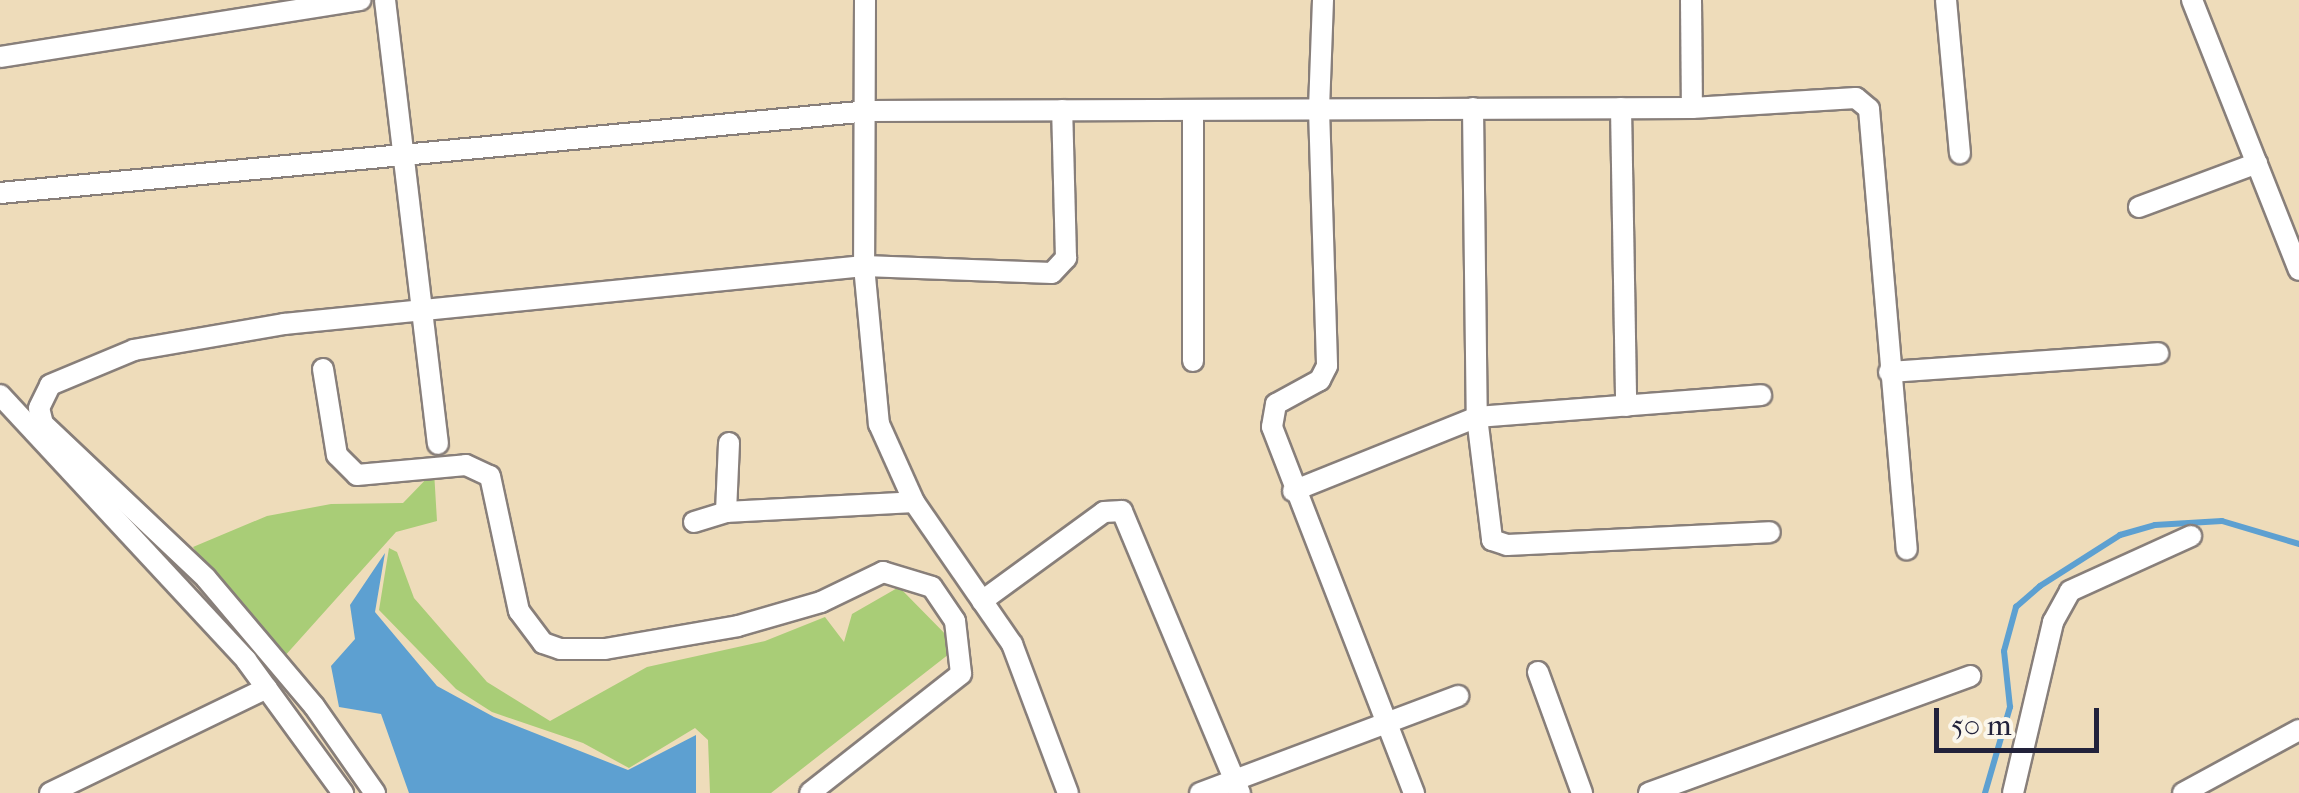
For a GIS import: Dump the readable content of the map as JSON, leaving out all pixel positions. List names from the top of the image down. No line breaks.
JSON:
{"scale_bar":"50 m"}
